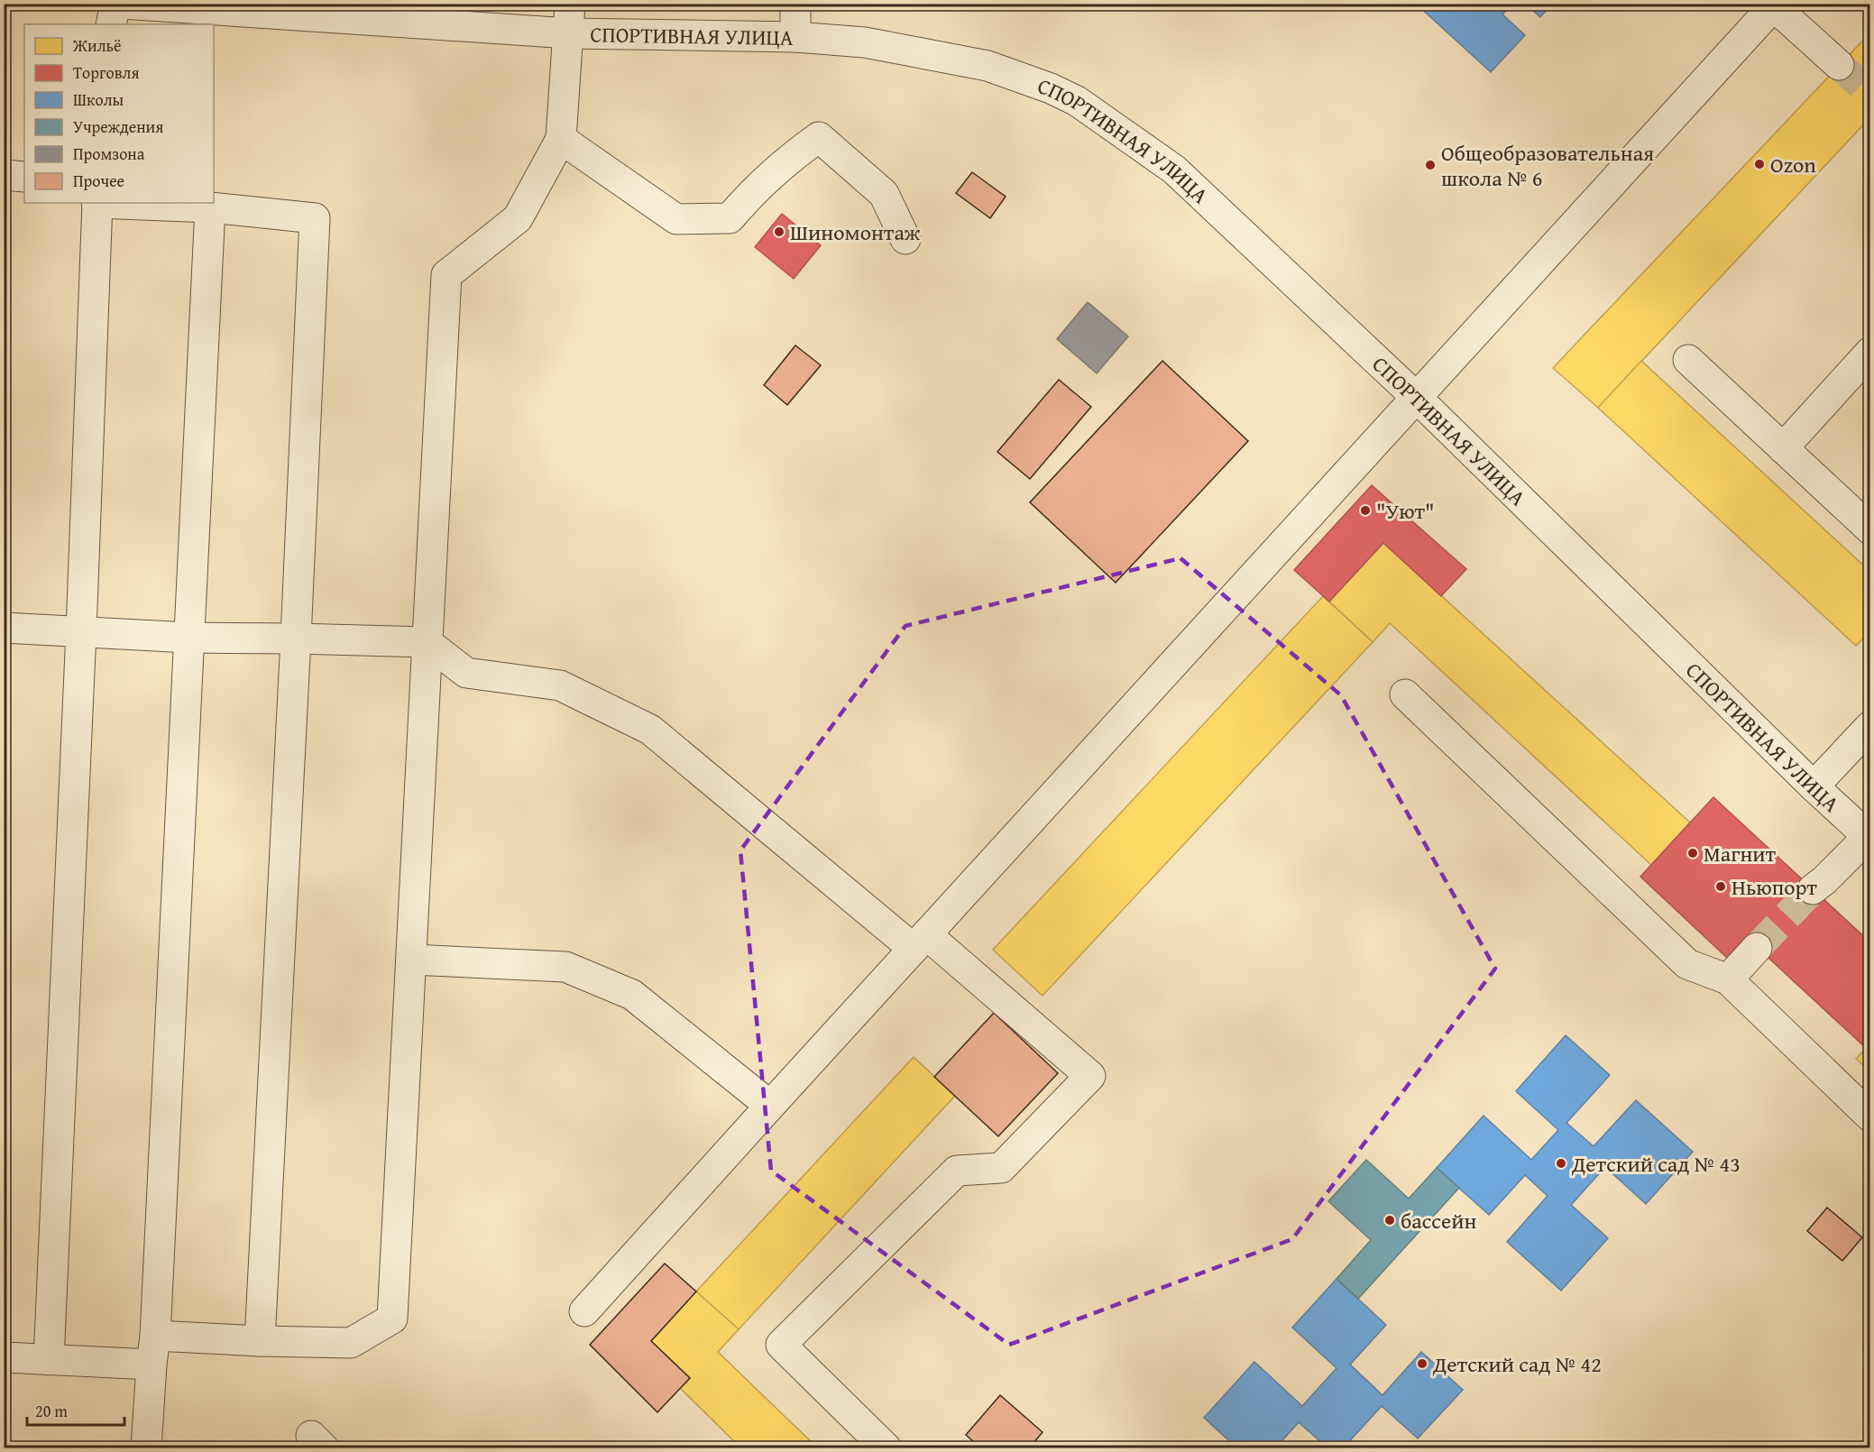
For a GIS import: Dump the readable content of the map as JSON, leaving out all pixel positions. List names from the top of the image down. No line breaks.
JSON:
{"streets":{"street":["СПОРТИВНАЯ УЛИЦА"]},"places":["Ozon","Общеобразовательная школа № 6","Шиномонтаж","\"Уют\"","Магнит","Ньюпорт","Детский сад № 43","бассейн","Детский сад № 42"],"legend":["Жильё","Торговля","Школы","Учреждения","Промзона","Прочее"],"scale_bar":"20 m"}
